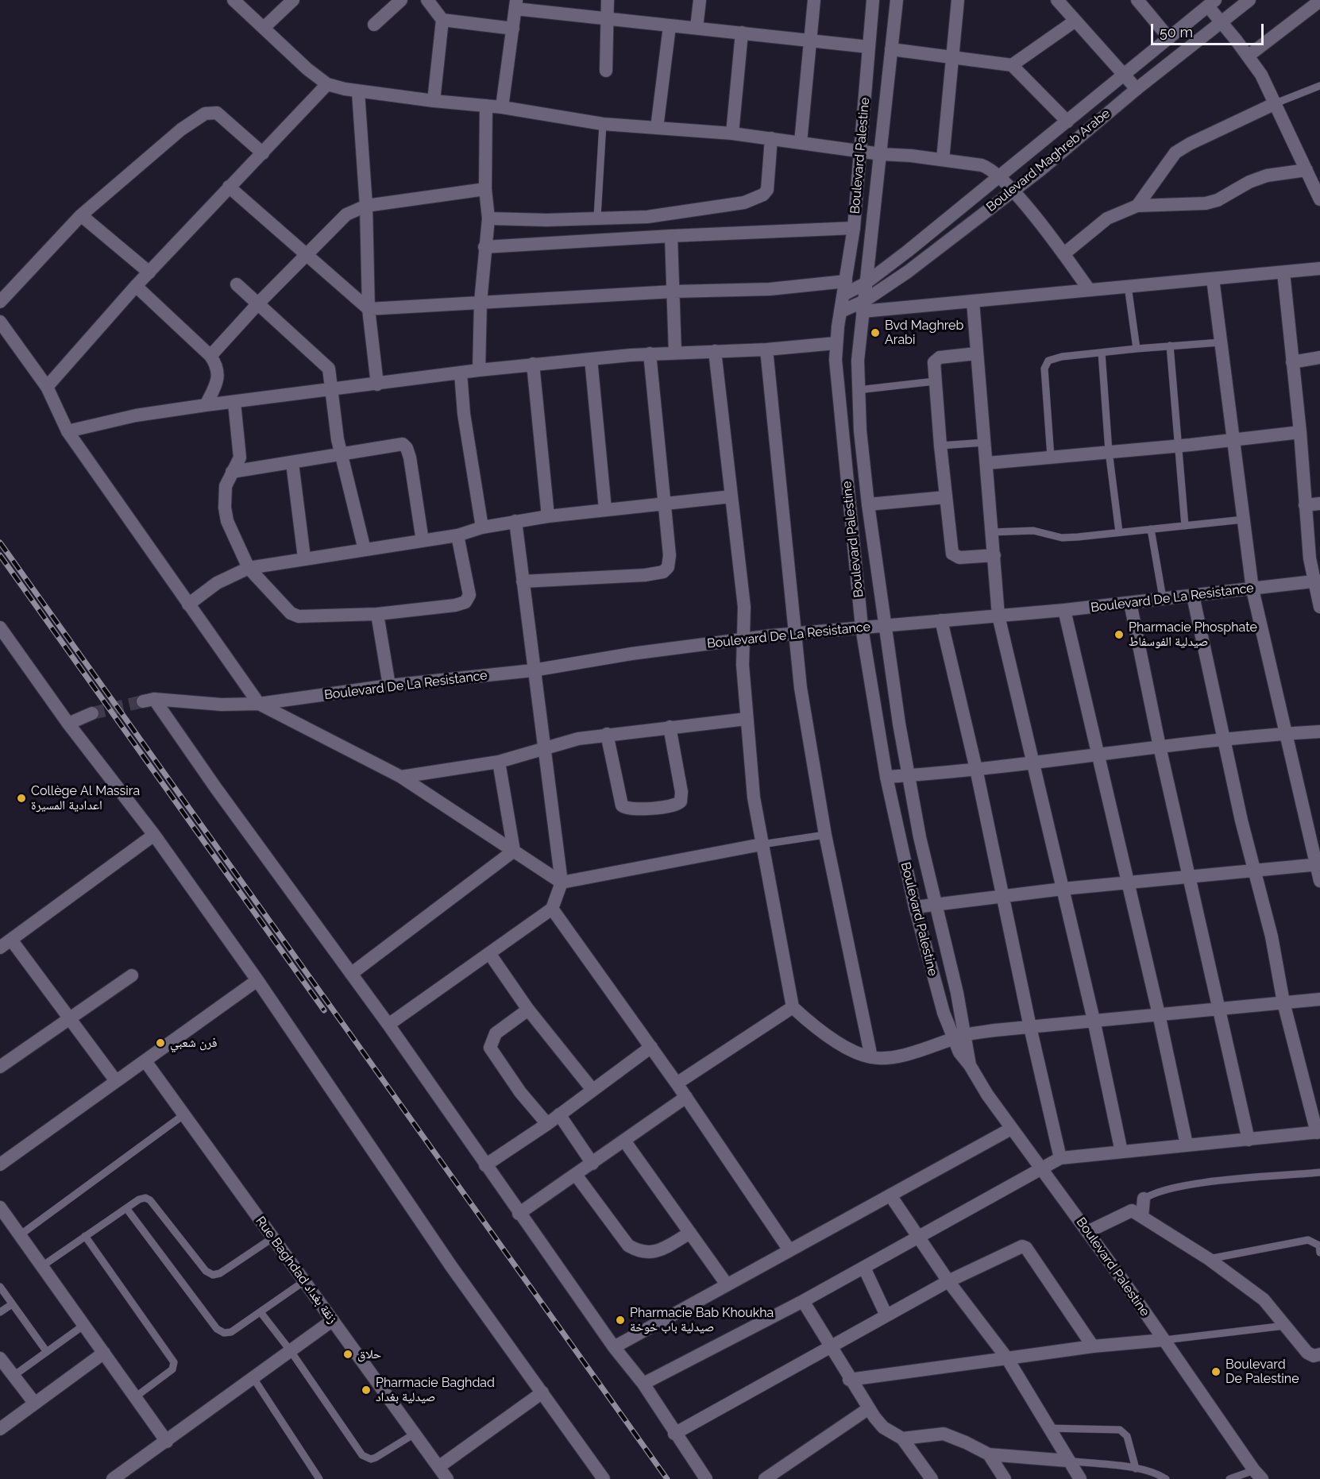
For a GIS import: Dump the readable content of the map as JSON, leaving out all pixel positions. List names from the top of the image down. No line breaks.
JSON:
{"streets":{"street":["Boulevard Palestine","Boulevard Maghreb Arabe","Boulevard De La Resistance","Rue Baghdad زنقة بغداد"]},"crossings":[["Boulevard Palestine","Boulevard Maghreb Arabe"],["Boulevard Palestine","Boulevard De La Resistance"]],"places":["Bvd Maghreb Arabi","Pharmacie Phosphate صيدلية الفوسفاط","Collège Al Massira اعدادية المسيرة","فرن شعبي","Pharmacie Bab Khoukha صيدلية باب خوخة","حلاق","Boulevard De Palestine","Pharmacie Baghdad صيدلية بغداد"],"scale_bar":"50 m"}
